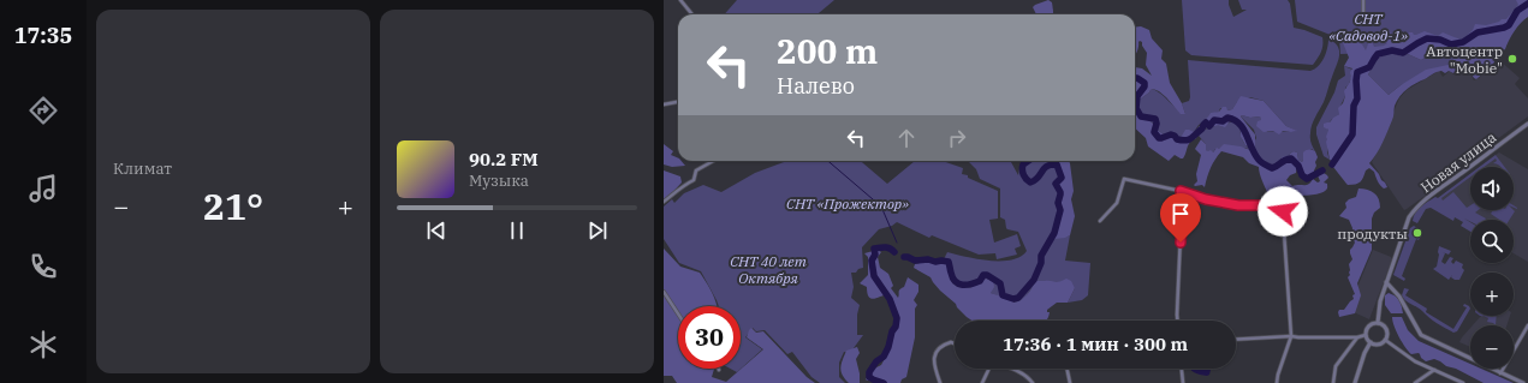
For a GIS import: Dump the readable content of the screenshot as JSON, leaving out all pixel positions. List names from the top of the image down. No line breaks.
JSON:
{"streets":{"street":["Новая улица"]},"parks":["СНТ «Садовод-1»","СНТ «Прожектор»","СНТ 40 лет Октября"],"places":["Автоцентр \"Mobie\"","продукты"],"page":{"tabs":"17:35","tile":"Климат","turn":["200 m","Налево"],"song":["90.2 FM","Музыка"],"map_buttons":["+","−"],"heat":["−","21°","+"],"limit":"30","trip":"17:36 · 1 мин · 300 m"}}
